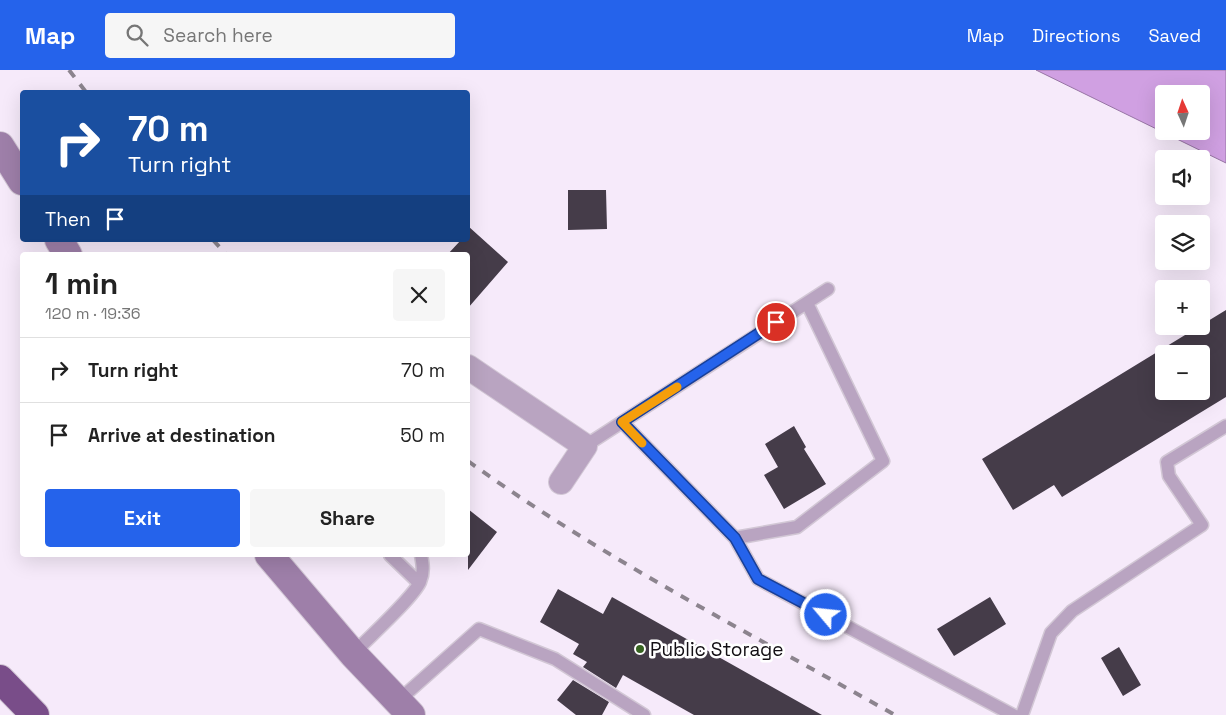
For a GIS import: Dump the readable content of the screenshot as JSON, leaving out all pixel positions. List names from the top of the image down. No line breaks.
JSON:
{"places":["Public Storage"],"north":"top","page":{"header":"Map","search":"Search here","nav":["Map","Directions","Saved"],"map_buttons":["+","−"],"turn":["70 m","Turn right"],"then":"Then","heading":["1 min","120 m · 19:36"],"list":[{"name":"Turn right","value":"70 m"},{"name":"Arrive at destination","value":"50 m"}],"buttons":["Exit","Share"]}}
